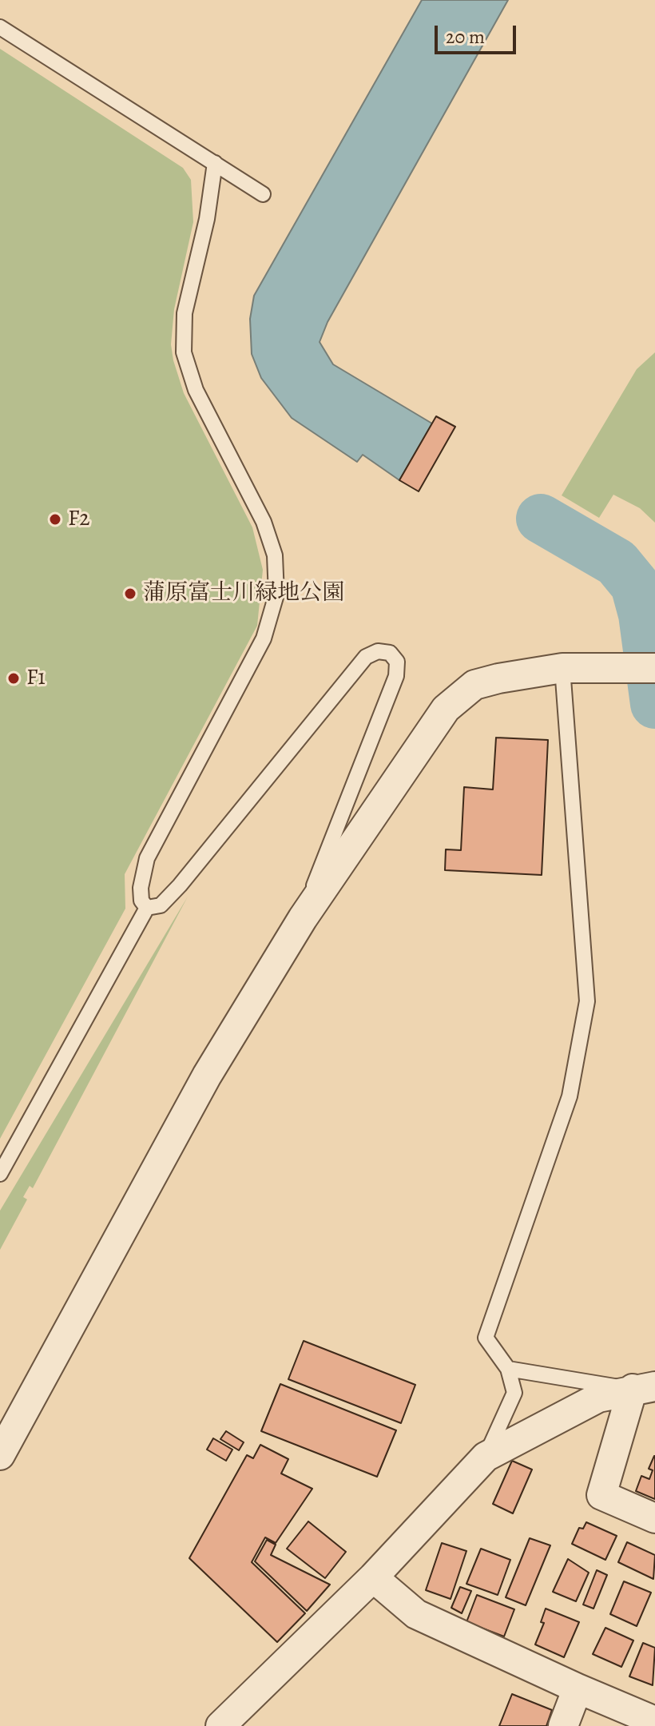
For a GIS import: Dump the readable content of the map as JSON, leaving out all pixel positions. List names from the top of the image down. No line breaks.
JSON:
{"places":["F2","蒲原富士川緑地公園","F1"],"scale_bar":"20 m"}
